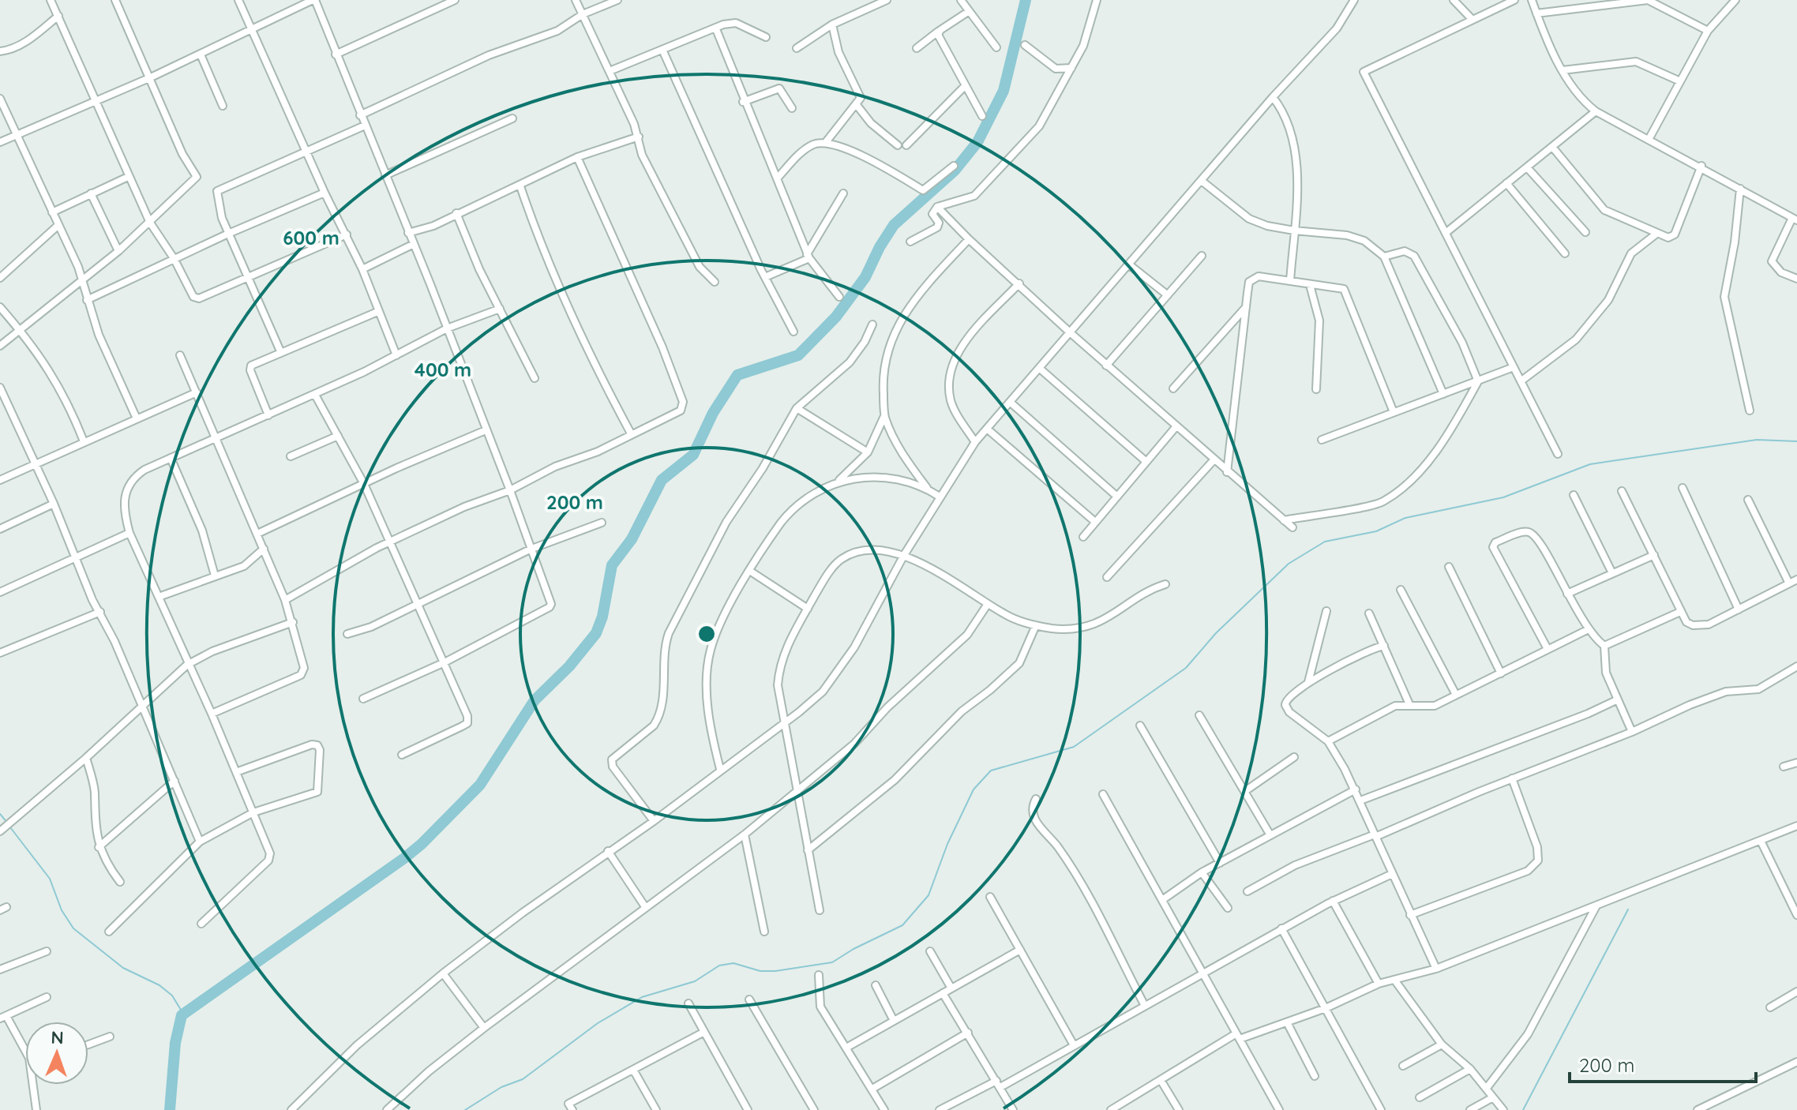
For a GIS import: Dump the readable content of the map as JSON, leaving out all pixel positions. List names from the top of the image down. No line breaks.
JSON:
{"scale_bar":"200 m","north":"top","rings":["600 m","400 m","200 m"]}
